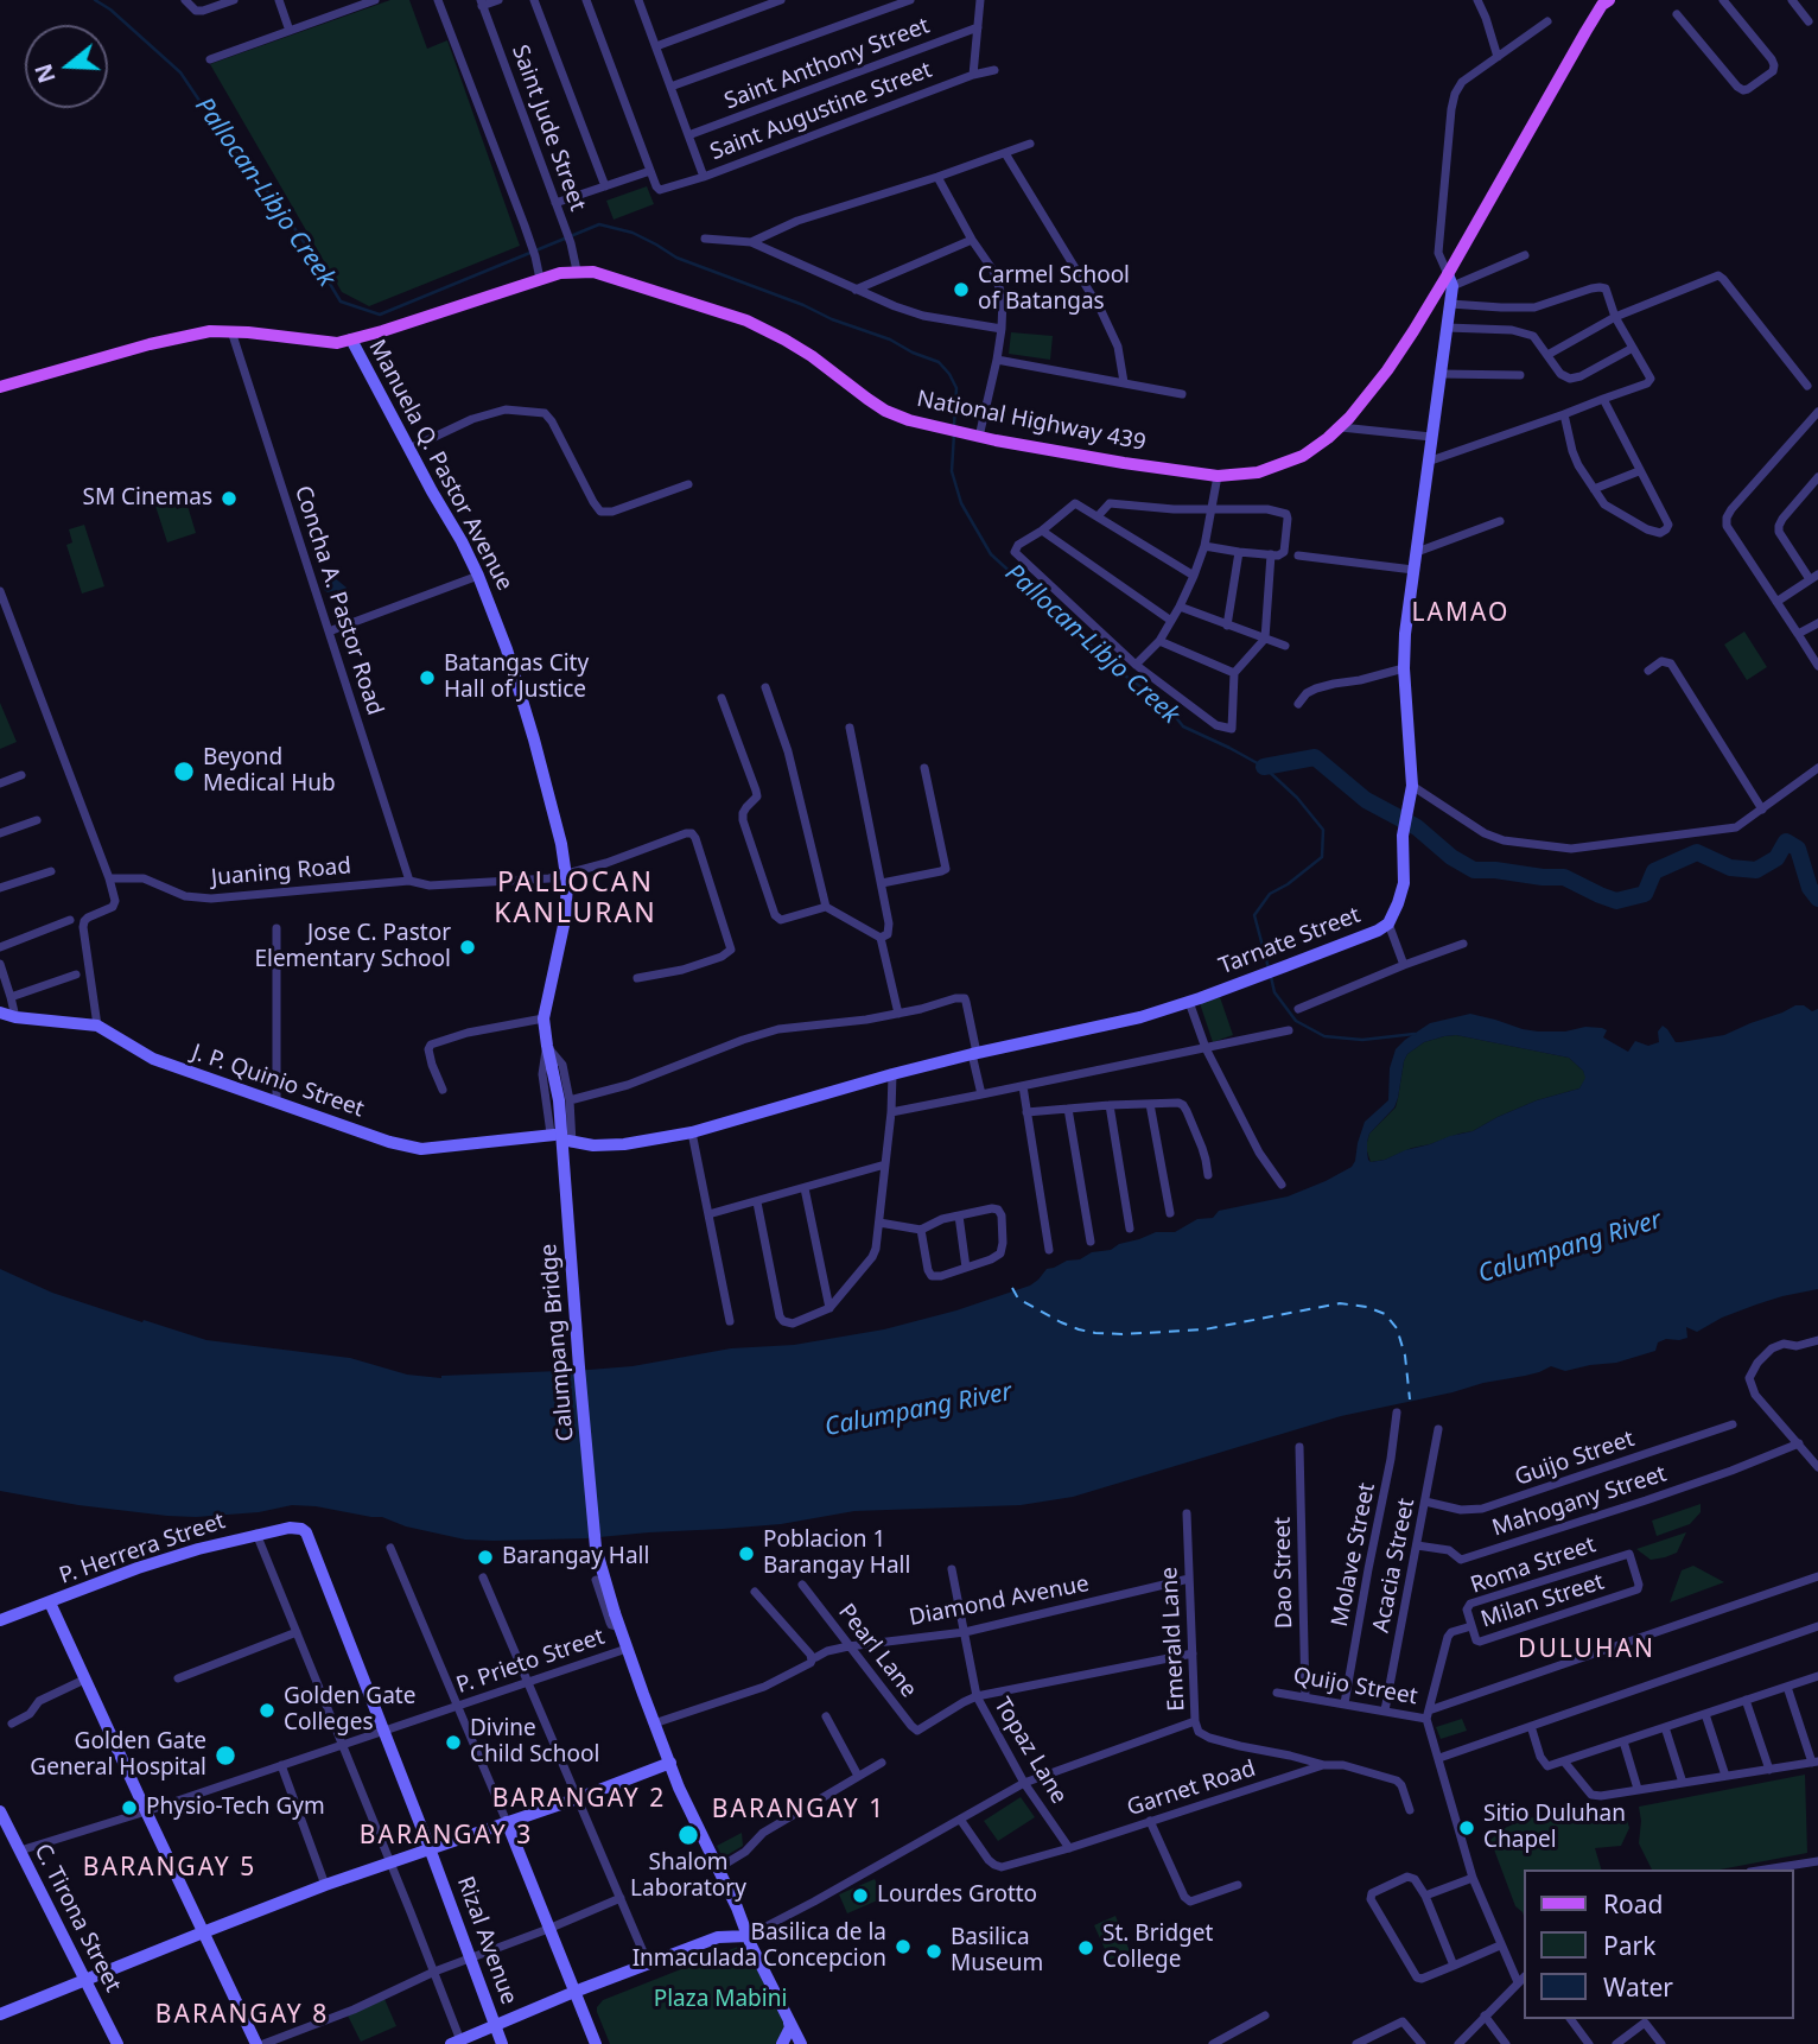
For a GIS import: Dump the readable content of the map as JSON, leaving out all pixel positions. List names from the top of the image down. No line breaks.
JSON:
{"streets":{"main road":["National Highway 439"],"street":["Saint Anthony Street","Saint Augustine Street","Saint Jude Street","Manuela Q. Pastor Avenue","Concha A. Pastor Road","Juaning Road","Tarnate Street","J. P. Quinio Street","Calumpang Bridge","Guijo Street","Mahogany Street","P. Herrera Street","Molave Street","Acacia Street","Roma Street","Dao Street","Diamond Avenue","Milan Street","Emerald Lane","Pearl Lane","P. Prieto Street","Quijo Street","Topaz Lane","Garnet Road","C. Tirona Street","Rizal Avenue"]},"crossings":[["Saint Jude Street","National Highway 439"],["National Highway 439","Manuela Q. Pastor Avenue"],["National Highway 439","Concha A. Pastor Road"],["National Highway 439","Tarnate Street"],["Manuela Q. Pastor Avenue","Juaning Road"],["Manuela Q. Pastor Avenue","Tarnate Street"],["Manuela Q. Pastor Avenue","J. P. Quinio Street"],["Manuela Q. Pastor Avenue","Calumpang Bridge"],["Concha A. Pastor Road","Juaning Road"],["Calumpang Bridge","P. Prieto Street"],["Guijo Street","Acacia Street"],["Mahogany Street","Acacia Street"],["P. Herrera Street","Rizal Avenue"],["Molave Street","Quijo Street"],["Acacia Street","Quijo Street"],["Roma Street","Milan Street"],["Dao Street","Quijo Street"],["Diamond Avenue","Emerald Lane"],["Diamond Avenue","Pearl Lane"],["Diamond Avenue","Topaz Lane"],["Emerald Lane","Garnet Road"],["Pearl Lane","Topaz Lane"],["P. Prieto Street","C. Tirona Street"],["P. Prieto Street","Rizal Avenue"],["Topaz Lane","Garnet Road"]],"districts":["LAMAO","PALLOCAN KANLURAN","DULUHAN","BARANGAY 2","BARANGAY 1","BARANGAY 3","BARANGAY 5","BARANGAY 8"],"water":["Pallocan-Libjo Creek","Calumpang River"],"parks":["Plaza Mabini"],"places":["Carmel School of Batangas","SM Cinemas","Batangas City Hall of Justice","Beyond Medical Hub","Jose C. Pastor Elementary School","Poblacion 1 Barangay Hall","Barangay Hall","Golden Gate Colleges","Divine Child School","Golden Gate General Hospital","Physio-Tech Gym","Sitio Duluhan Chapel","Shalom Laboratory","Lourdes Grotto","Basilica de la Inmaculada Concepcion","St. Bridget College","Basilica Museum"],"legend":["Road","Park","Water"],"north":"left"}
